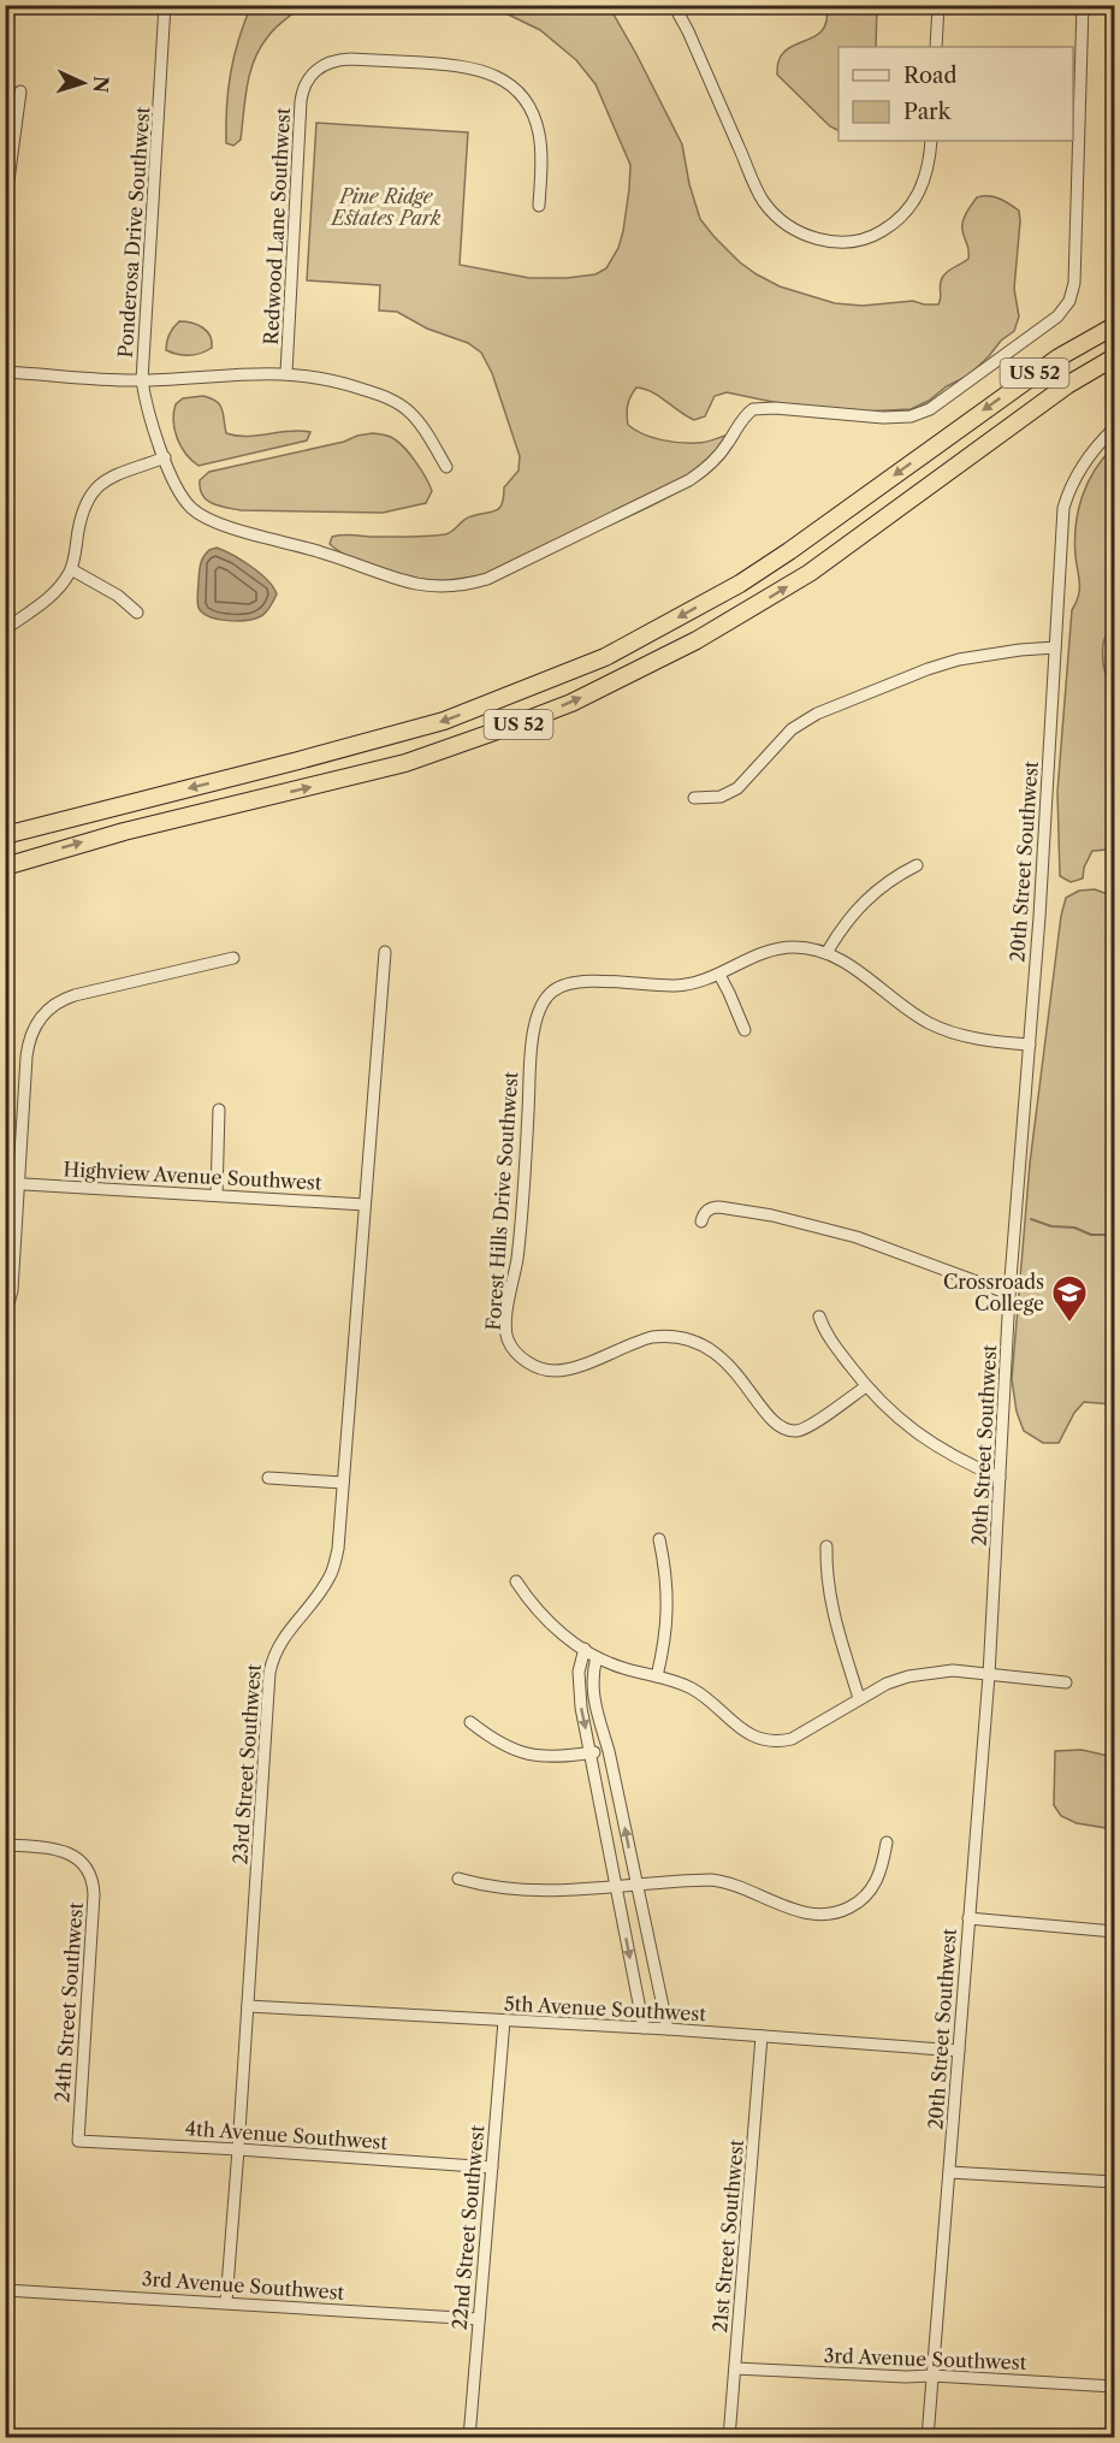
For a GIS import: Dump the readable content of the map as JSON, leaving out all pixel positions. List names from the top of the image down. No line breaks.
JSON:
{"streets":{"highway":["US 52"],"street":["Redwood Lane Southwest","Ponderosa Drive Southwest","20th Street Southwest","Highview Avenue Southwest","Forest Hills Drive Southwest","23rd Street Southwest","24th Street Southwest","5th Avenue Southwest","4th Avenue Southwest","22nd Street Southwest","21st Street Southwest","3rd Avenue Southwest"]},"crossings":[["20th Street Southwest","Forest Hills Drive Southwest"],["20th Street Southwest","5th Avenue Southwest"],["20th Street Southwest","3rd Avenue Southwest"],["Highview Avenue Southwest","23rd Street Southwest"],["23rd Street Southwest","5th Avenue Southwest"],["23rd Street Southwest","4th Avenue Southwest"],["23rd Street Southwest","3rd Avenue Southwest"],["24th Street Southwest","4th Avenue Southwest"],["5th Avenue Southwest","22nd Street Southwest"],["5th Avenue Southwest","21st Street Southwest"],["4th Avenue Southwest","22nd Street Southwest"],["22nd Street Southwest","3rd Avenue Southwest"],["21st Street Southwest","3rd Avenue Southwest"]],"parks":["Pine Ridge Estates Park"],"places":{"school or university":["Crossroads College"]},"legend":["Road","Park"],"north":"right"}
